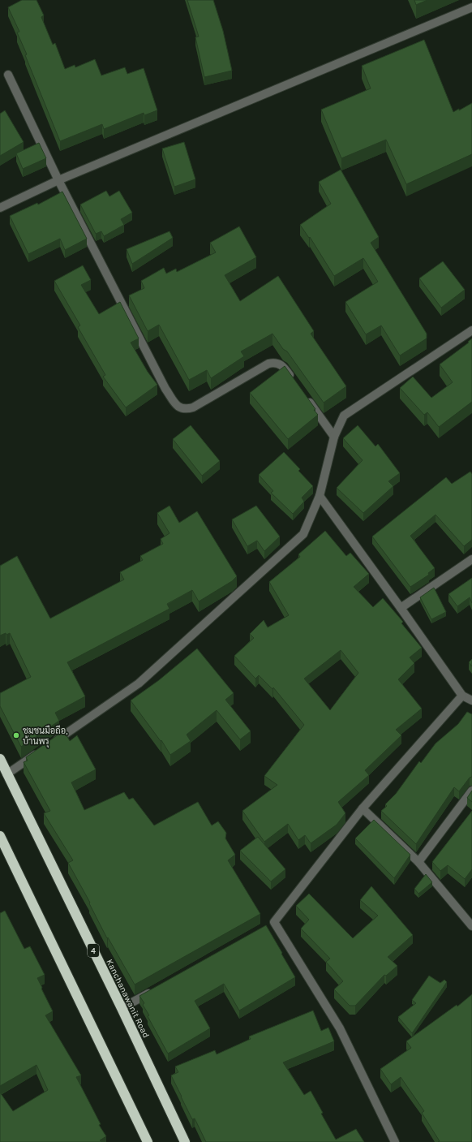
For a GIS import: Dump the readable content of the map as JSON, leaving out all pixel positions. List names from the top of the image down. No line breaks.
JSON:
{"streets":{"highway":["4","Kanchanawanit Road"]},"places":["ชุมชนมือถือ, บ้านพรุ"]}
